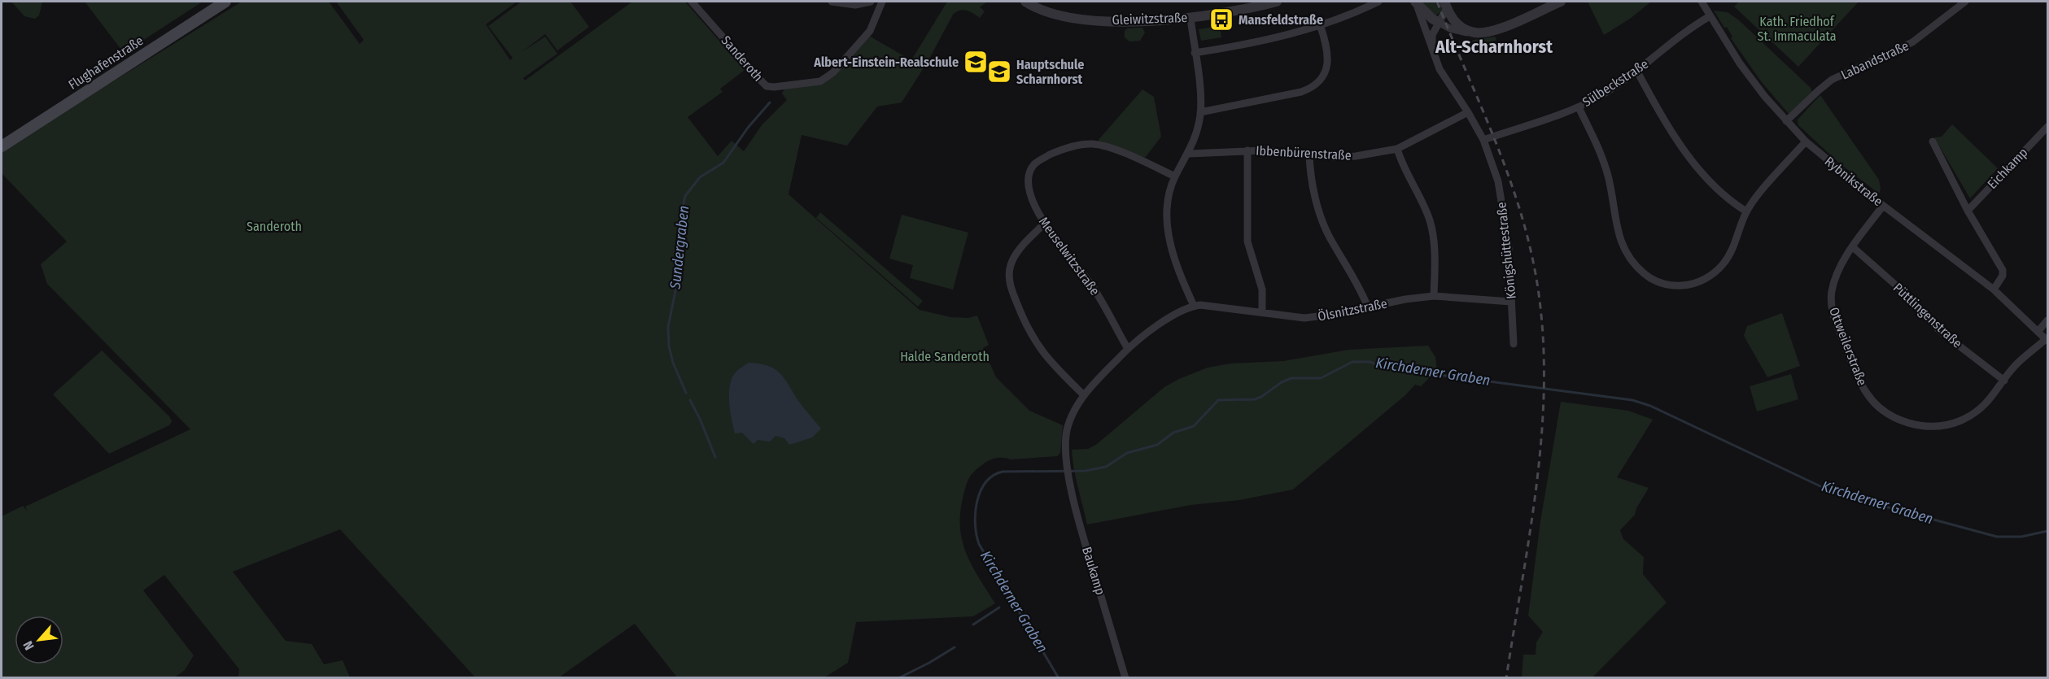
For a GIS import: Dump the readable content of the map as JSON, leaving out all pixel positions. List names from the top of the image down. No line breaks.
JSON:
{"streets":{"main road":["Flughafenstraße"],"street":["Gleiwitzstraße","Sanderoth","Labandstraße","Sülbeckstraße","Ibbenbürenstraße","Eichkamp","Rybnikstraße","Königshüttestraße","Meuselwitzstraße","Ölsnitzstraße","Püttlingenstraße","Ottweilerstraße","Baukamp"]},"crossings":[["Labandstraße","Rybnikstraße"],["Sülbeckstraße","Rybnikstraße"],["Sülbeckstraße","Königshüttestraße"],["Ibbenbürenstraße","Königshüttestraße"],["Rybnikstraße","Ottweilerstraße"],["Königshüttestraße","Ölsnitzstraße"],["Püttlingenstraße","Ottweilerstraße"]],"districts":["Alt-Scharnhorst"],"water":["Sundergraben","Kirchderner Graben"],"parks":["Kath. Friedhof St. Immaculata","Sanderoth","Halde Sanderoth"],"places":{"bus stop":["Mansfeldstraße"],"school or university":["Albert-Einstein-Realschule","Hauptschule Scharnhorst"]},"north":"bottom left"}
